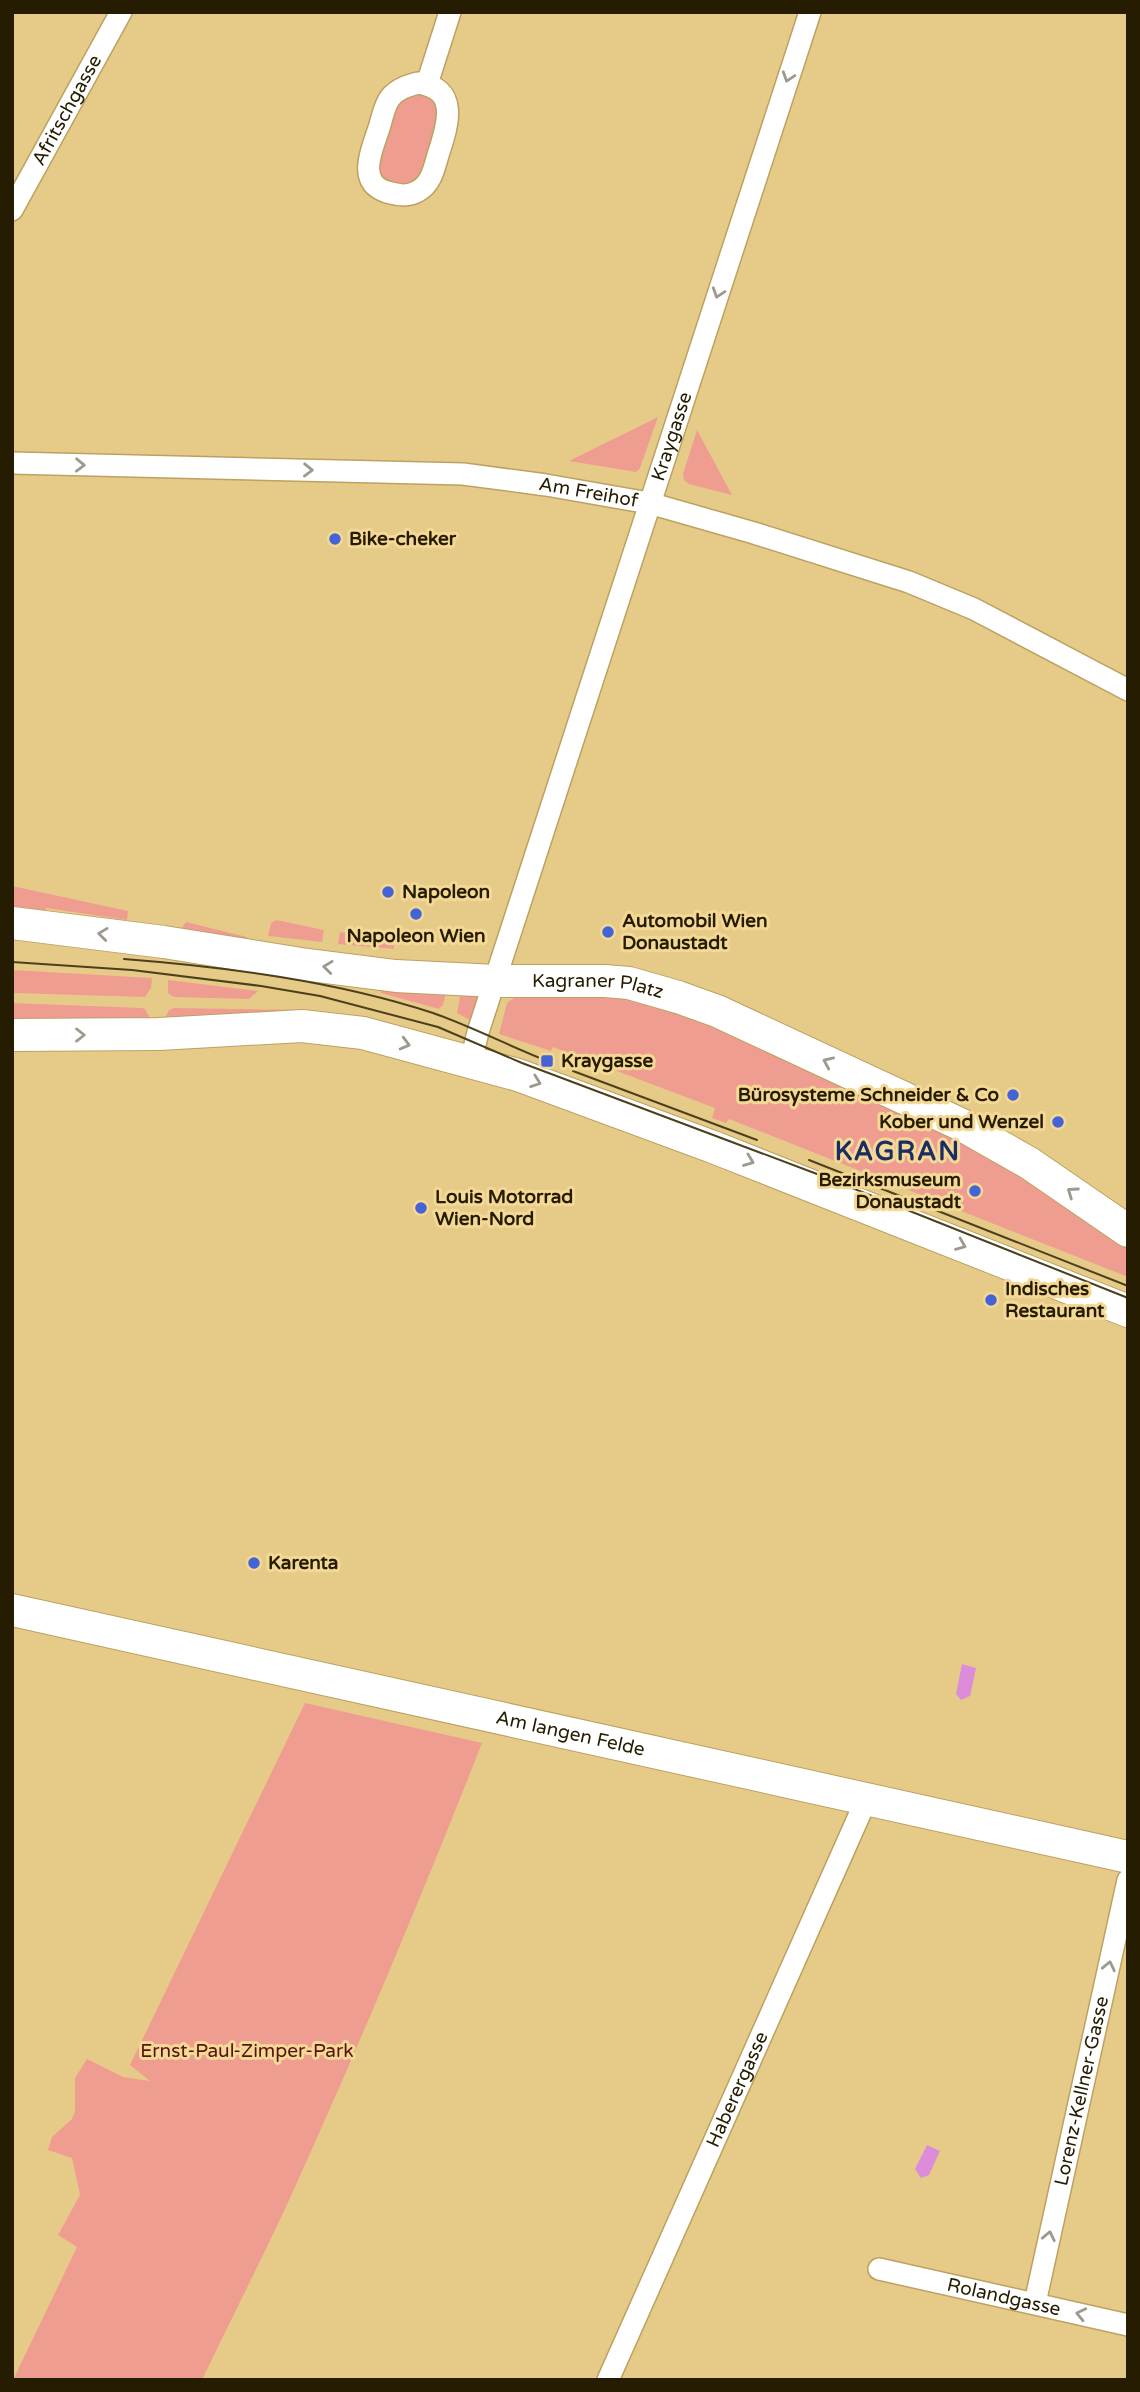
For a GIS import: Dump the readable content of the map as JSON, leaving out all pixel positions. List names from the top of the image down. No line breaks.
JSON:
{"streets":{"main road":["Kagraner Platz","Am langen Felde"],"street":["Afritschgasse","Kraygasse","Am Freihof","Haberergasse","Lorenz-Kellner-Gasse","Rolandgasse"]},"crossings":[["Kraygasse","Am Freihof"],["Kraygasse","Kagraner Platz"],["Am langen Felde","Haberergasse"],["Lorenz-Kellner-Gasse","Rolandgasse"]],"one_way":["Kraygasse","Am Freihof","Lorenz-Kellner-Gasse","Rolandgasse"],"districts":["KAGRAN"],"parks":["Ernst-Paul-Zimper-Park"],"places":{"other":["Bike-cheker","Napoleon","Napoleon Wien","Automobil Wien Donaustadt","Bürosysteme Schneider & Co","Kober und Wenzel","Bezirksmuseum Donaustadt","Louis Motorrad Wien-Nord","Indisches Restaurant","Karenta"],"transit":["Kraygasse"]}}
